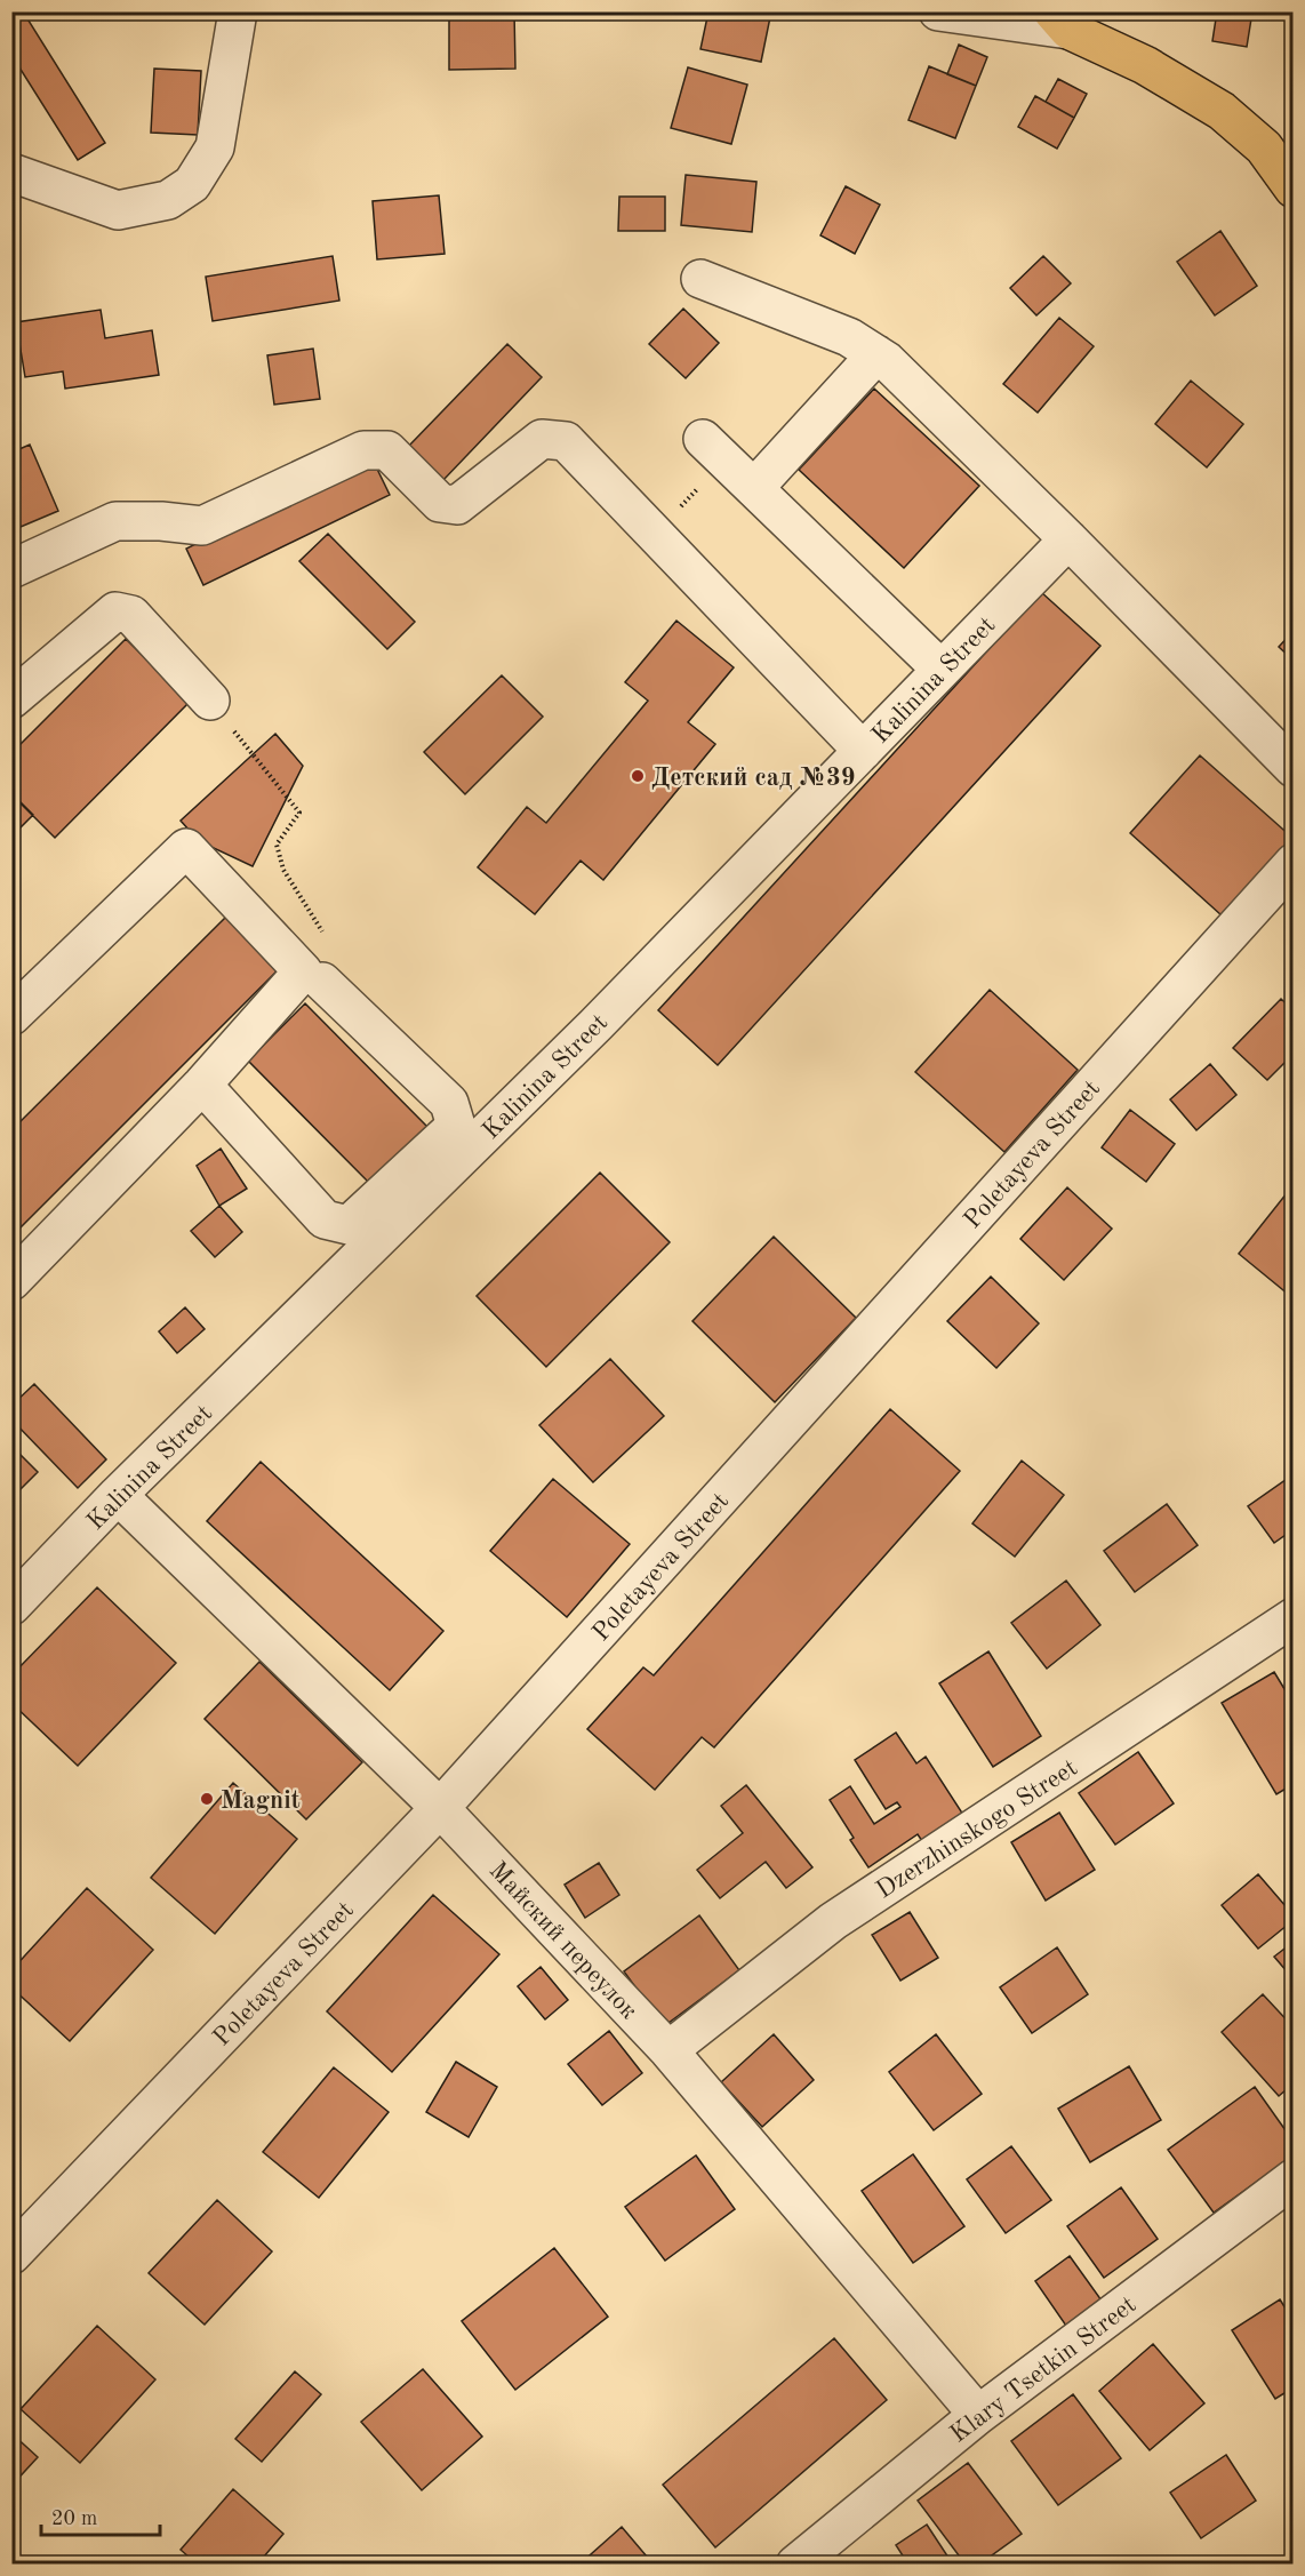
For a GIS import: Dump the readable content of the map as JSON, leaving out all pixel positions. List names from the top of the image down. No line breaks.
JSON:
{"streets":{"street":["Kalinina Street","Poletayeva Street","Dzerzhinskogo Street","Майский переулок","Klary Tsetkin Street"]},"crossings":[["Kalinina Street","Майский переулок"],["Poletayeva Street","Майский переулок"],["Dzerzhinskogo Street","Майский переулок"],["Майский переулок","Klary Tsetkin Street"]],"places":["Детский сад №39","Magnit"],"scale_bar":"20 m"}
